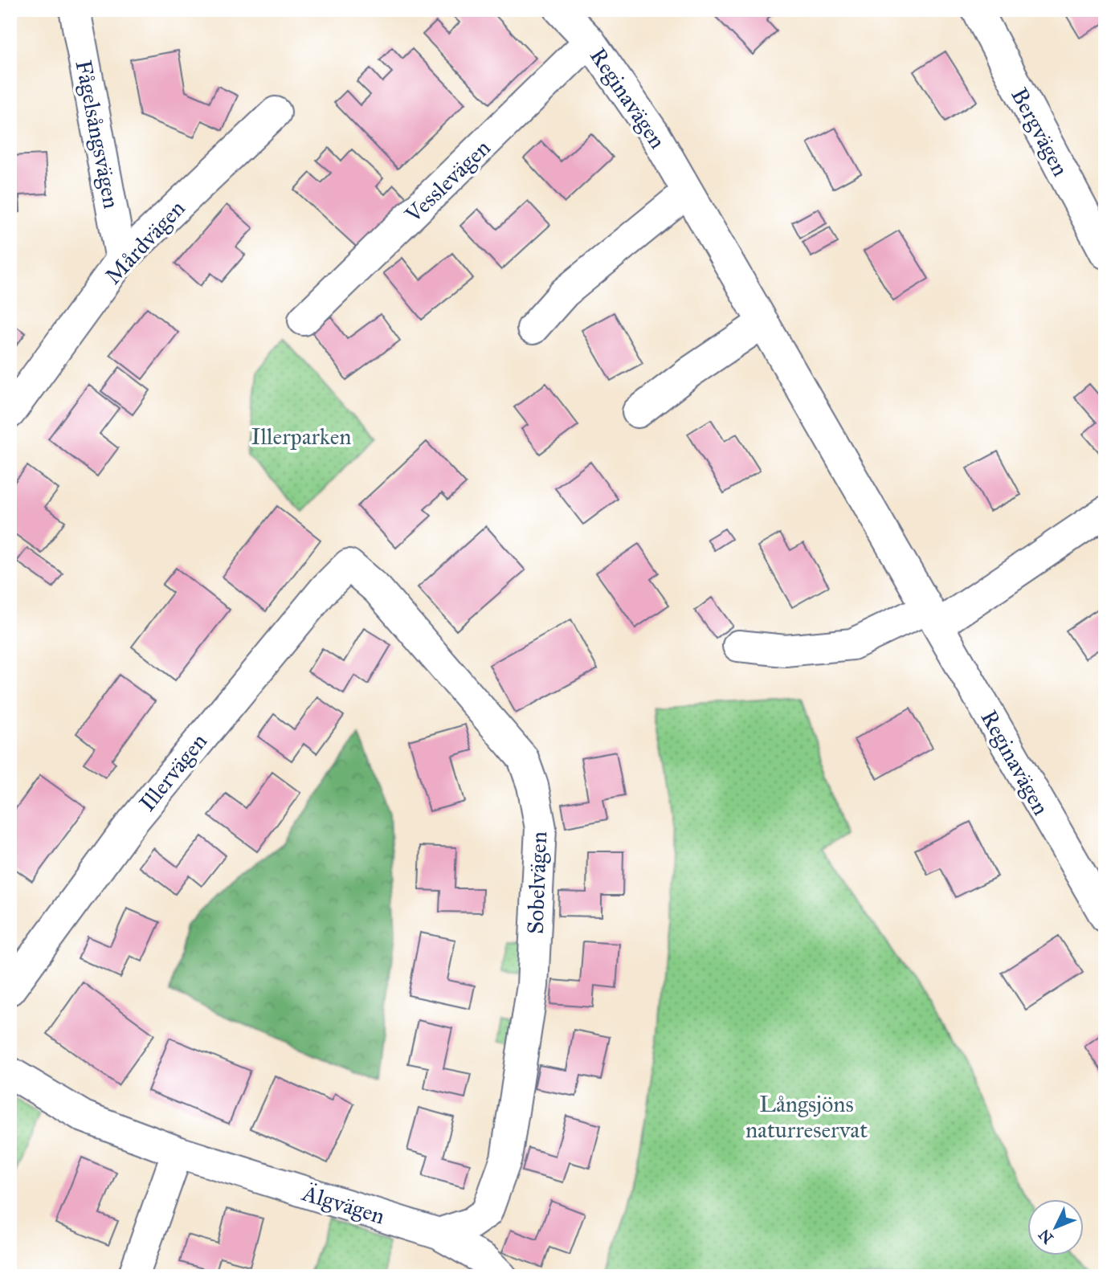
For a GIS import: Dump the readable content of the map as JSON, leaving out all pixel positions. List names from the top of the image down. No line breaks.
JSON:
{"streets":{"street":["Reginavägen","Bergvägen","Fågelsångsvägen","Vesslevägen","Mårdvägen","Illervägen","Sobelvägen","Älgvägen"]},"crossings":[["Reginavägen","Vesslevägen"],["Fågelsångsvägen","Mårdvägen"],["Illervägen","Sobelvägen"],["Sobelvägen","Älgvägen"]],"parks":["Illerparken","Långsjöns naturreservat"],"north":"bottom left"}
